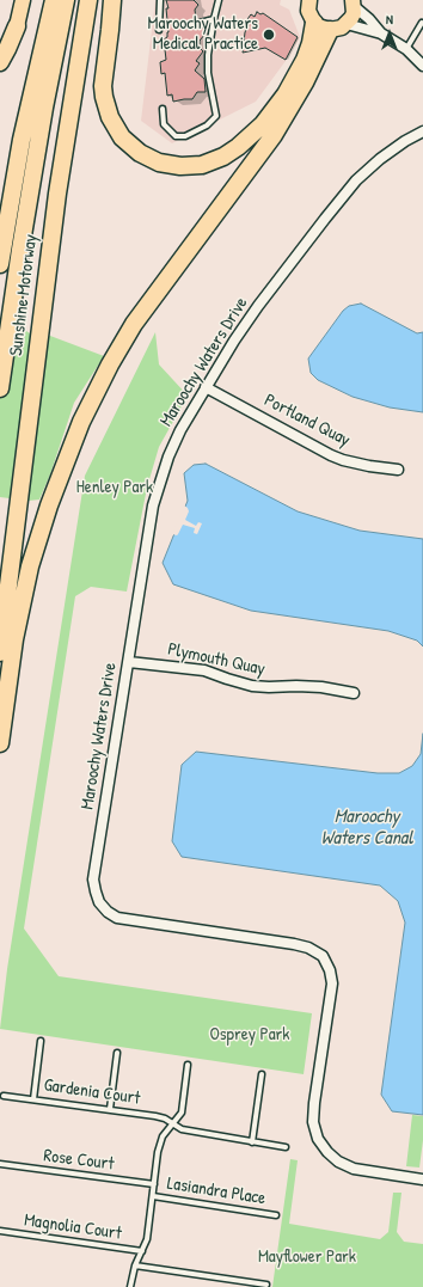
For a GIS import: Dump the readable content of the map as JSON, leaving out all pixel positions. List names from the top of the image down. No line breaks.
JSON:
{"streets":{"highway":["Sunshine Motorway"],"street":["Maroochy Waters Drive","Portland Quay","Plymouth Quay"],"lane":["Gardenia Court","Rose Court","Lasiandra Place","Magnolia Court"]},"crossings":[["Maroochy Waters Drive","Portland Quay"],["Maroochy Waters Drive","Plymouth Quay"]],"water":["Maroochy Waters Canal"],"parks":["Henley Park","Osprey Park","Mayflower Park"],"places":["Maroochy Waters Medical Practice"],"north":"top"}
